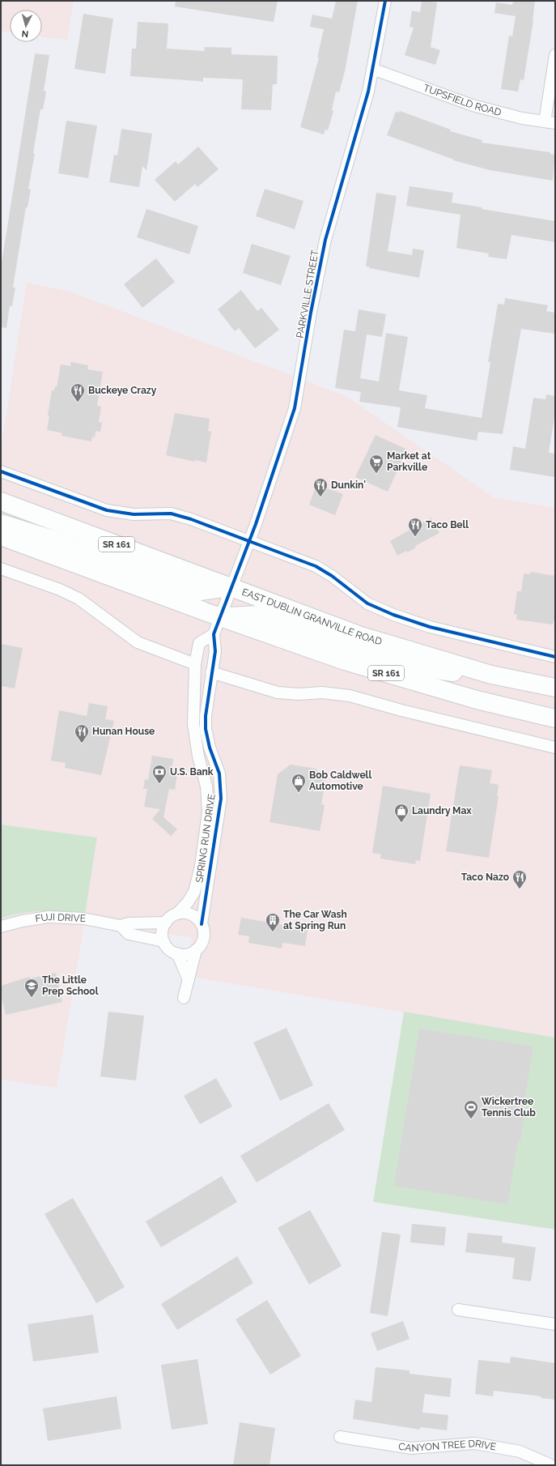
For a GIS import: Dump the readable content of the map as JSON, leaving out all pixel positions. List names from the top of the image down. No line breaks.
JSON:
{"streets":{"main road":["SR 161","EAST DUBLIN GRANVILLE ROAD"],"street":["TUPSFIELD ROAD","PARKVILLE STREET","SPRING RUN DRIVE","FUJI DRIVE","CANYON TREE DRIVE"]},"crossings":[["TUPSFIELD ROAD","PARKVILLE STREET"],["PARKVILLE STREET","EAST DUBLIN GRANVILLE ROAD"],["PARKVILLE STREET","SPRING RUN DRIVE"],["SR 161","SPRING RUN DRIVE"],["EAST DUBLIN GRANVILLE ROAD","SPRING RUN DRIVE"],["SPRING RUN DRIVE","FUJI DRIVE"]],"places":{"restaurant":["Buckeye Crazy","Dunkin'","Taco Bell","Hunan House","Taco Nazo"],"supermarket":["Market at Parkville"],"bank":["U.S. Bank"],"shop":["Bob Caldwell Automotive","Laundry Max"],"building":["The Car Wash at Spring Run"],"school or university":["The Little Prep School"],"sports":["Wickertree Tennis Club"]},"north":"bottom"}
